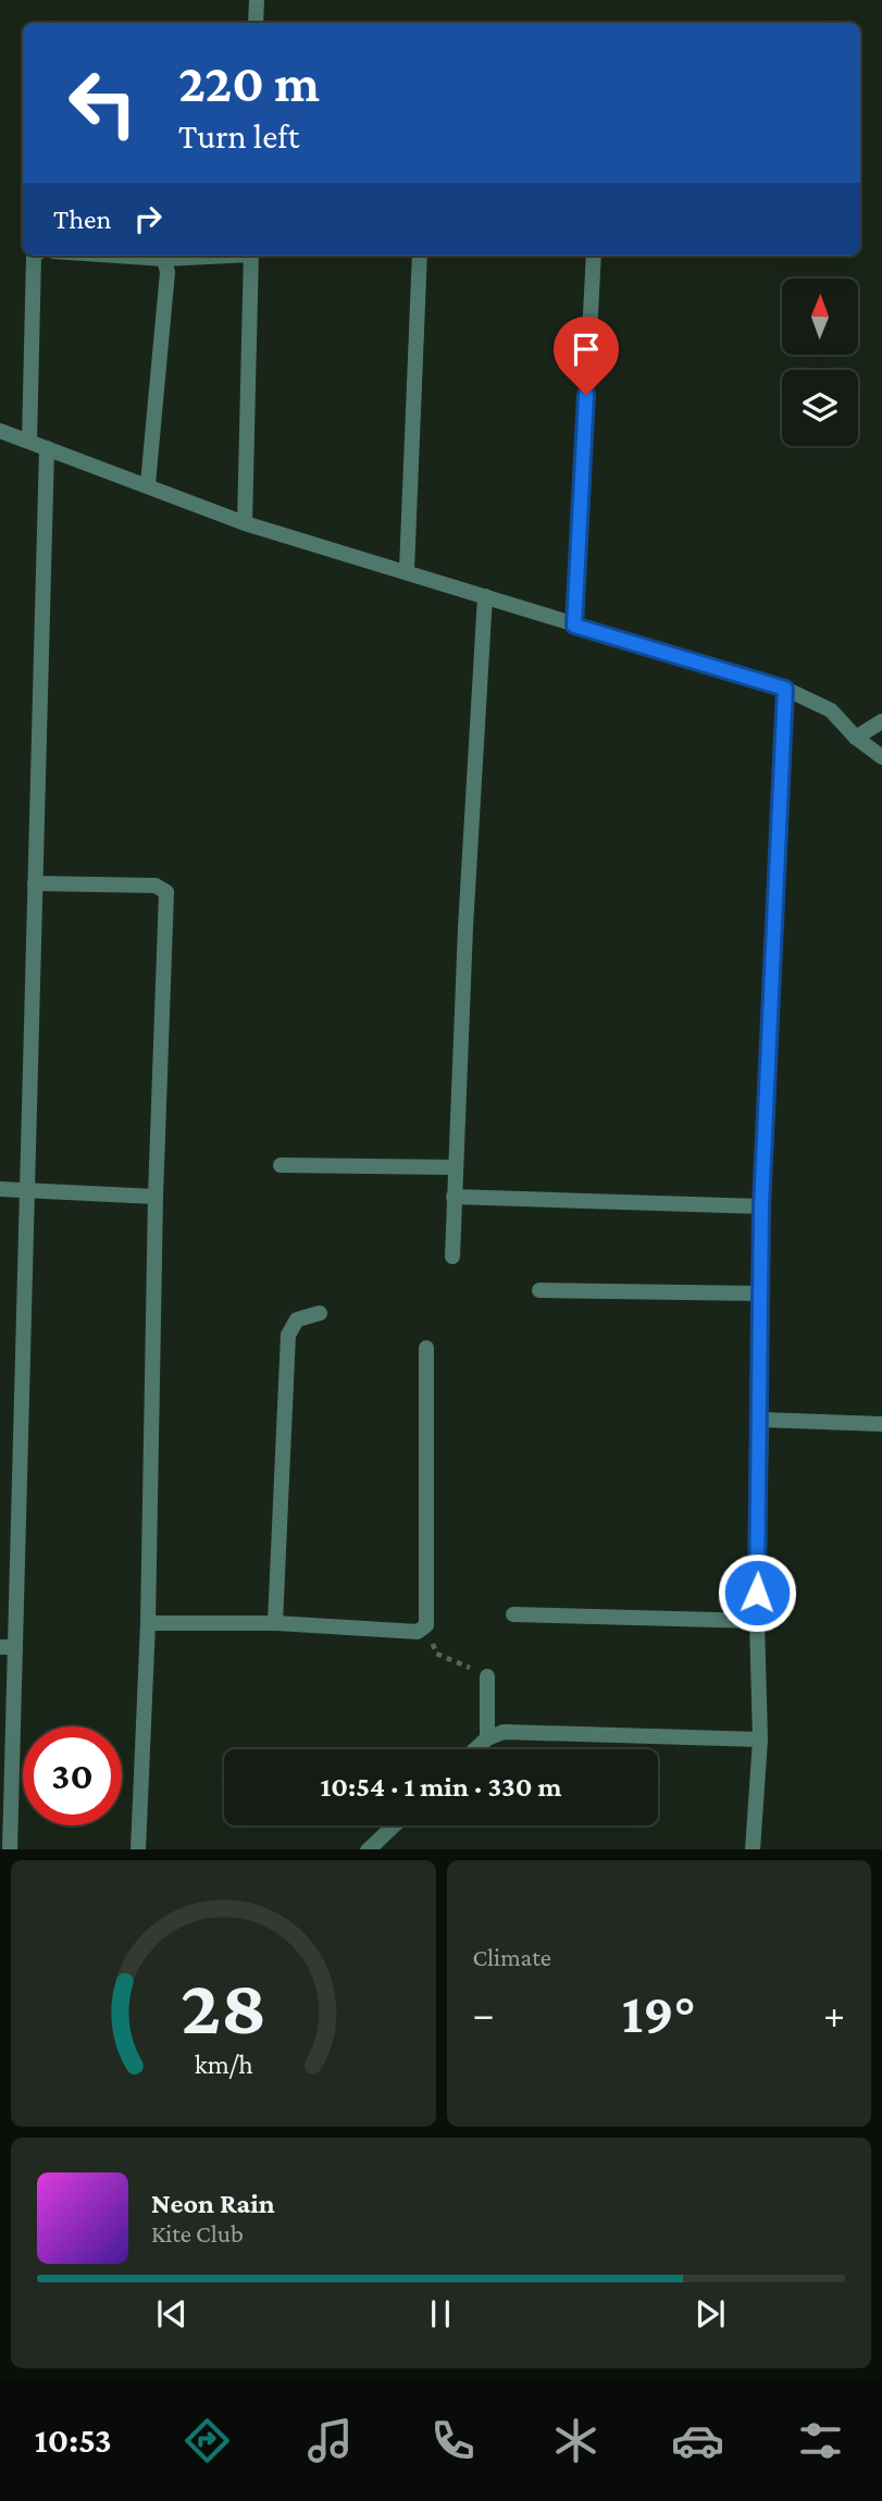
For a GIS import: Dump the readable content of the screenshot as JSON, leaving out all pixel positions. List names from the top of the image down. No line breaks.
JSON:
{"north":"top","page":{"turn":["220 m","Turn left"],"then":"Then","limit":"30","trip":"10:54 · 1 min · 330 m","tile":"Climate","heat":["−","19°","+"],"song":["Neon Rain","Kite Club"],"tabs":"10:53","gauge":["28","km/h"]}}
